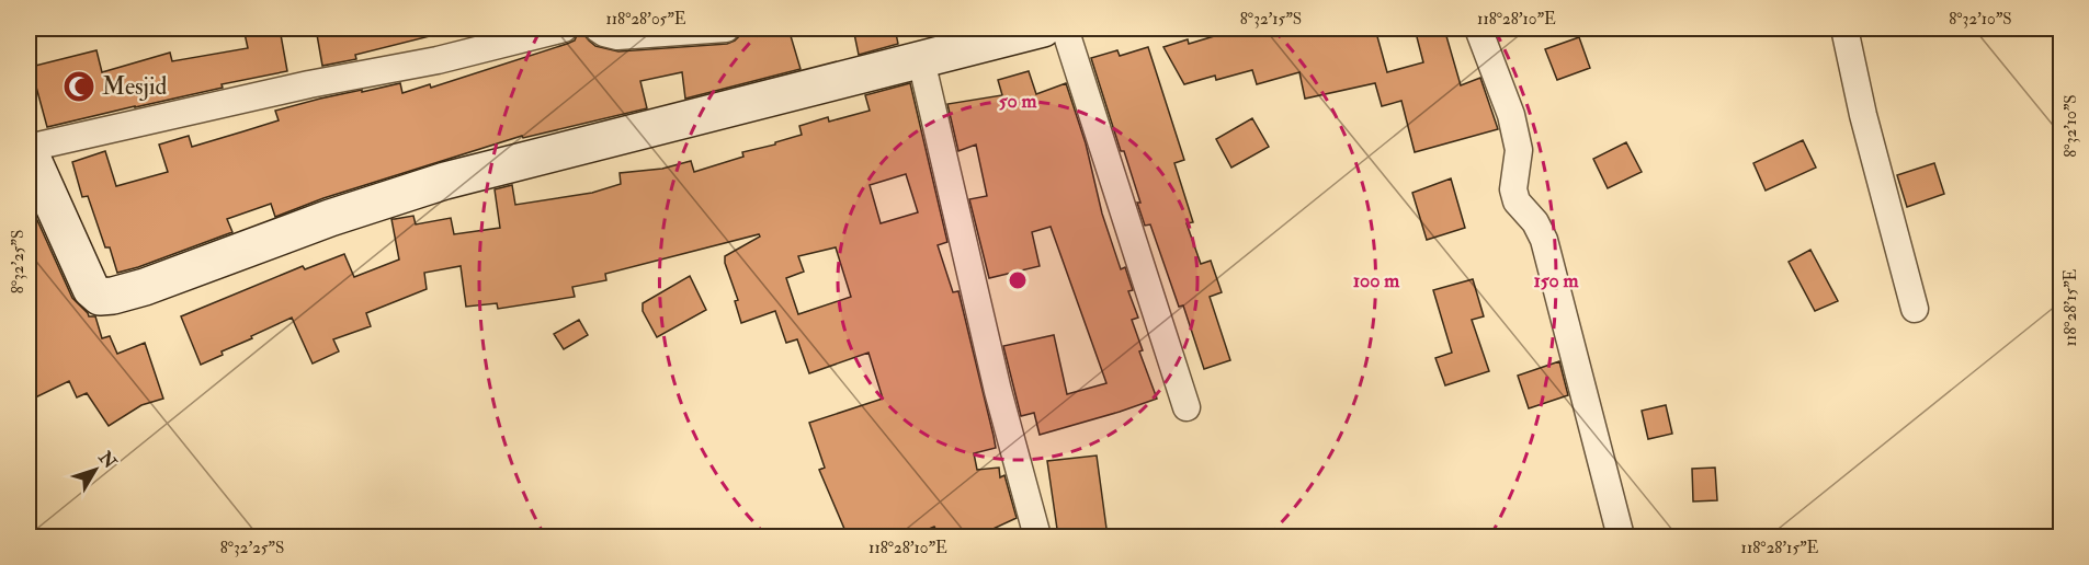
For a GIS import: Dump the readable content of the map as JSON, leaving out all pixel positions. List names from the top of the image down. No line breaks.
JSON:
{"places":{"mosque":["Mesjid"]},"north":"top right","coordinates":["118°28'05\"E","8°32'15\"S","118°28'10\"E","8°32'10\"S","8°32'25\"S","118°28'15\"E"],"rings":["50 m","100 m","150 m"]}
